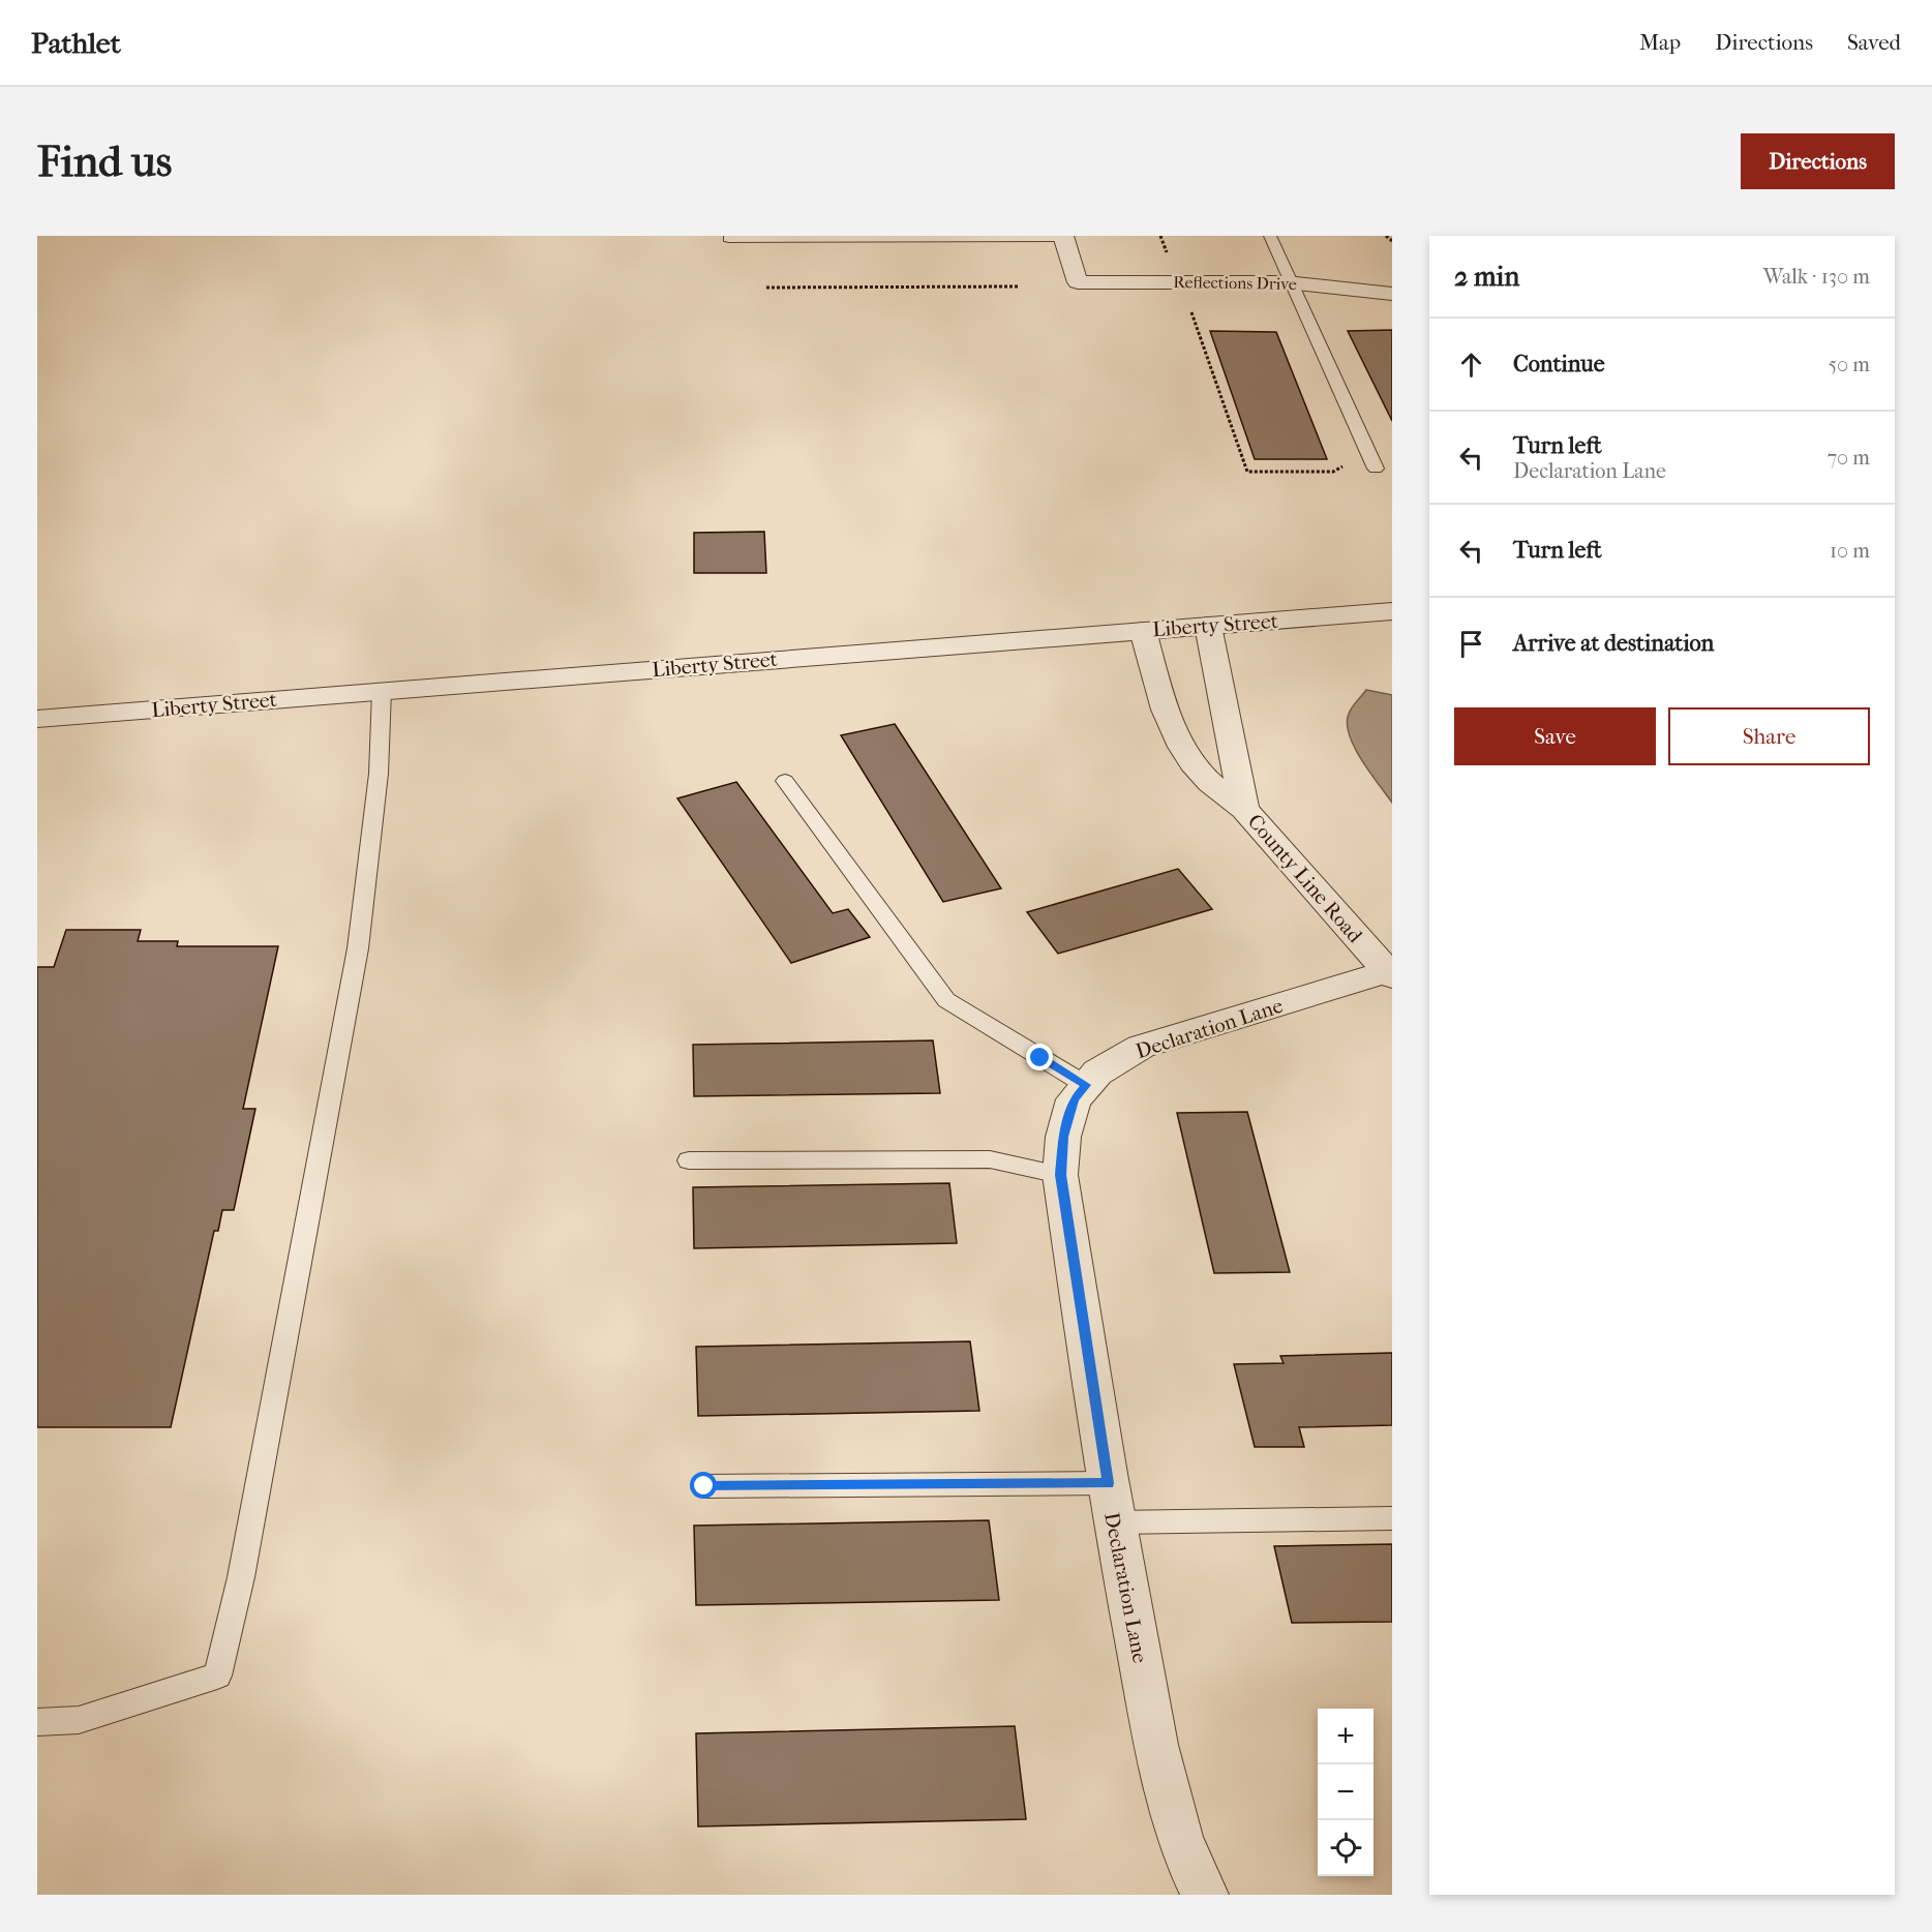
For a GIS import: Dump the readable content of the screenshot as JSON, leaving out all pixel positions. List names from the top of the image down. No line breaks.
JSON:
{"streets":{"street":["Reflections Drive","Liberty Street","County Line Road","Declaration Lane"]},"crossings":[["Liberty Street","County Line Road"],["County Line Road","Declaration Lane"]],"page":{"header":"Pathlet","nav":["Map","Directions","Saved"],"buttons":["Directions",["Save","Share"]],"title":"Find us","heading":["2 min","Walk · 130 m"],"list":[["Continue","50 m"],["Turn left","Declaration Lane","70 m"],["Turn left","10 m"],"Arrive at destination"],"map_buttons":["+","−"]}}
